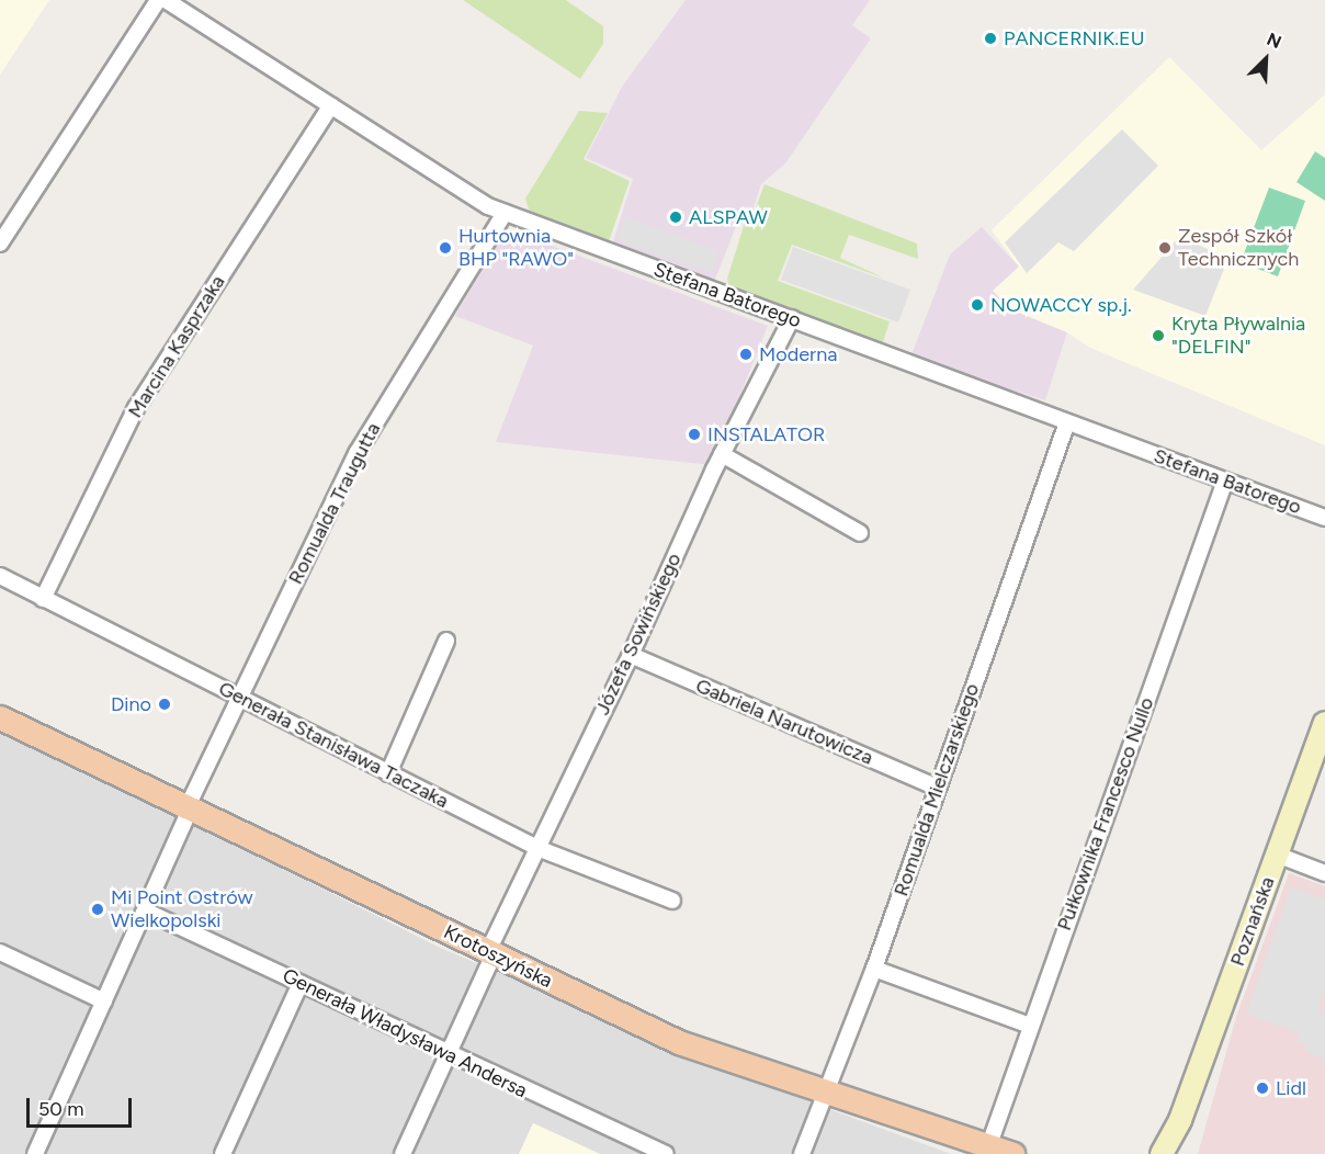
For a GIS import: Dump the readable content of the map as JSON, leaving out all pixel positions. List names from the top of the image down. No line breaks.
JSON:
{"streets":{"main road":["Poznańska","Krotoszyńska"],"street":["Stefana Batorego","Marcina Kasprzaka","Romualda Traugutta","Józefa Sowińskiego","Gabriela Narutowicza","Generała Stanisława Taczaka","Romualda Mielczarskiego","Pułkownika Francesco Nullo","Generała Władysława Andersa"]},"crossings":[["Stefana Batorego","Marcina Kasprzaka"],["Stefana Batorego","Romualda Traugutta"],["Stefana Batorego","Józefa Sowińskiego"],["Stefana Batorego","Romualda Mielczarskiego"],["Stefana Batorego","Pułkownika Francesco Nullo"],["Marcina Kasprzaka","Generała Stanisława Taczaka"],["Romualda Traugutta","Generała Stanisława Taczaka"],["Romualda Traugutta","Krotoszyńska"],["Romualda Traugutta","Generała Władysława Andersa"],["Józefa Sowińskiego","Gabriela Narutowicza"],["Józefa Sowińskiego","Generała Stanisława Taczaka"],["Józefa Sowińskiego","Krotoszyńska"],["Józefa Sowińskiego","Generała Władysława Andersa"],["Gabriela Narutowicza","Romualda Mielczarskiego"],["Romualda Mielczarskiego","Krotoszyńska"],["Pułkownika Francesco Nullo","Krotoszyńska"]],"places":["PANCERNIK.EU","ALSPAW","Hurtownia BHP \"RAWO\"","Zespół Szkół Technicznych","NOWACCY sp.j.","Kryta Pływalnia \"DELFIN\"","Moderna","INSTALATOR","Dino","Mi Point Ostrów Wielkopolski","Lidl"],"scale_bar":"50 m","north":"top right"}
